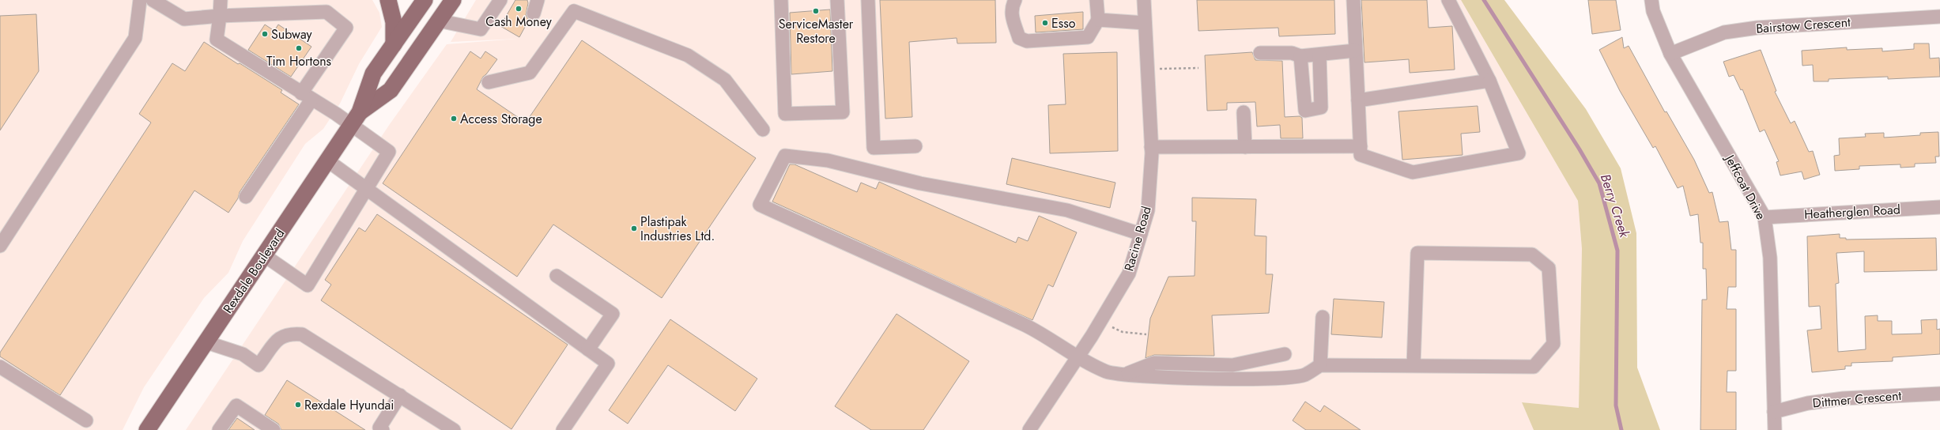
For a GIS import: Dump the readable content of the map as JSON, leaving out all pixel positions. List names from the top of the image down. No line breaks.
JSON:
{"streets":{"main road":["Rexdale Boulevard"],"street":["Bairstow Crescent","Jeffcoat Drive","Heatherglen Road","Racine Road","Dittmer Crescent"]},"crossings":[["Bairstow Crescent","Jeffcoat Drive"],["Jeffcoat Drive","Heatherglen Road"],["Jeffcoat Drive","Dittmer Crescent"]],"water":["Berry Creek"],"places":["Cash Money","ServiceMaster Restore","Esso","Subway","Tim Hortons","Access Storage","Plastipak Industries Ltd.","Rexdale Hyundai"]}
